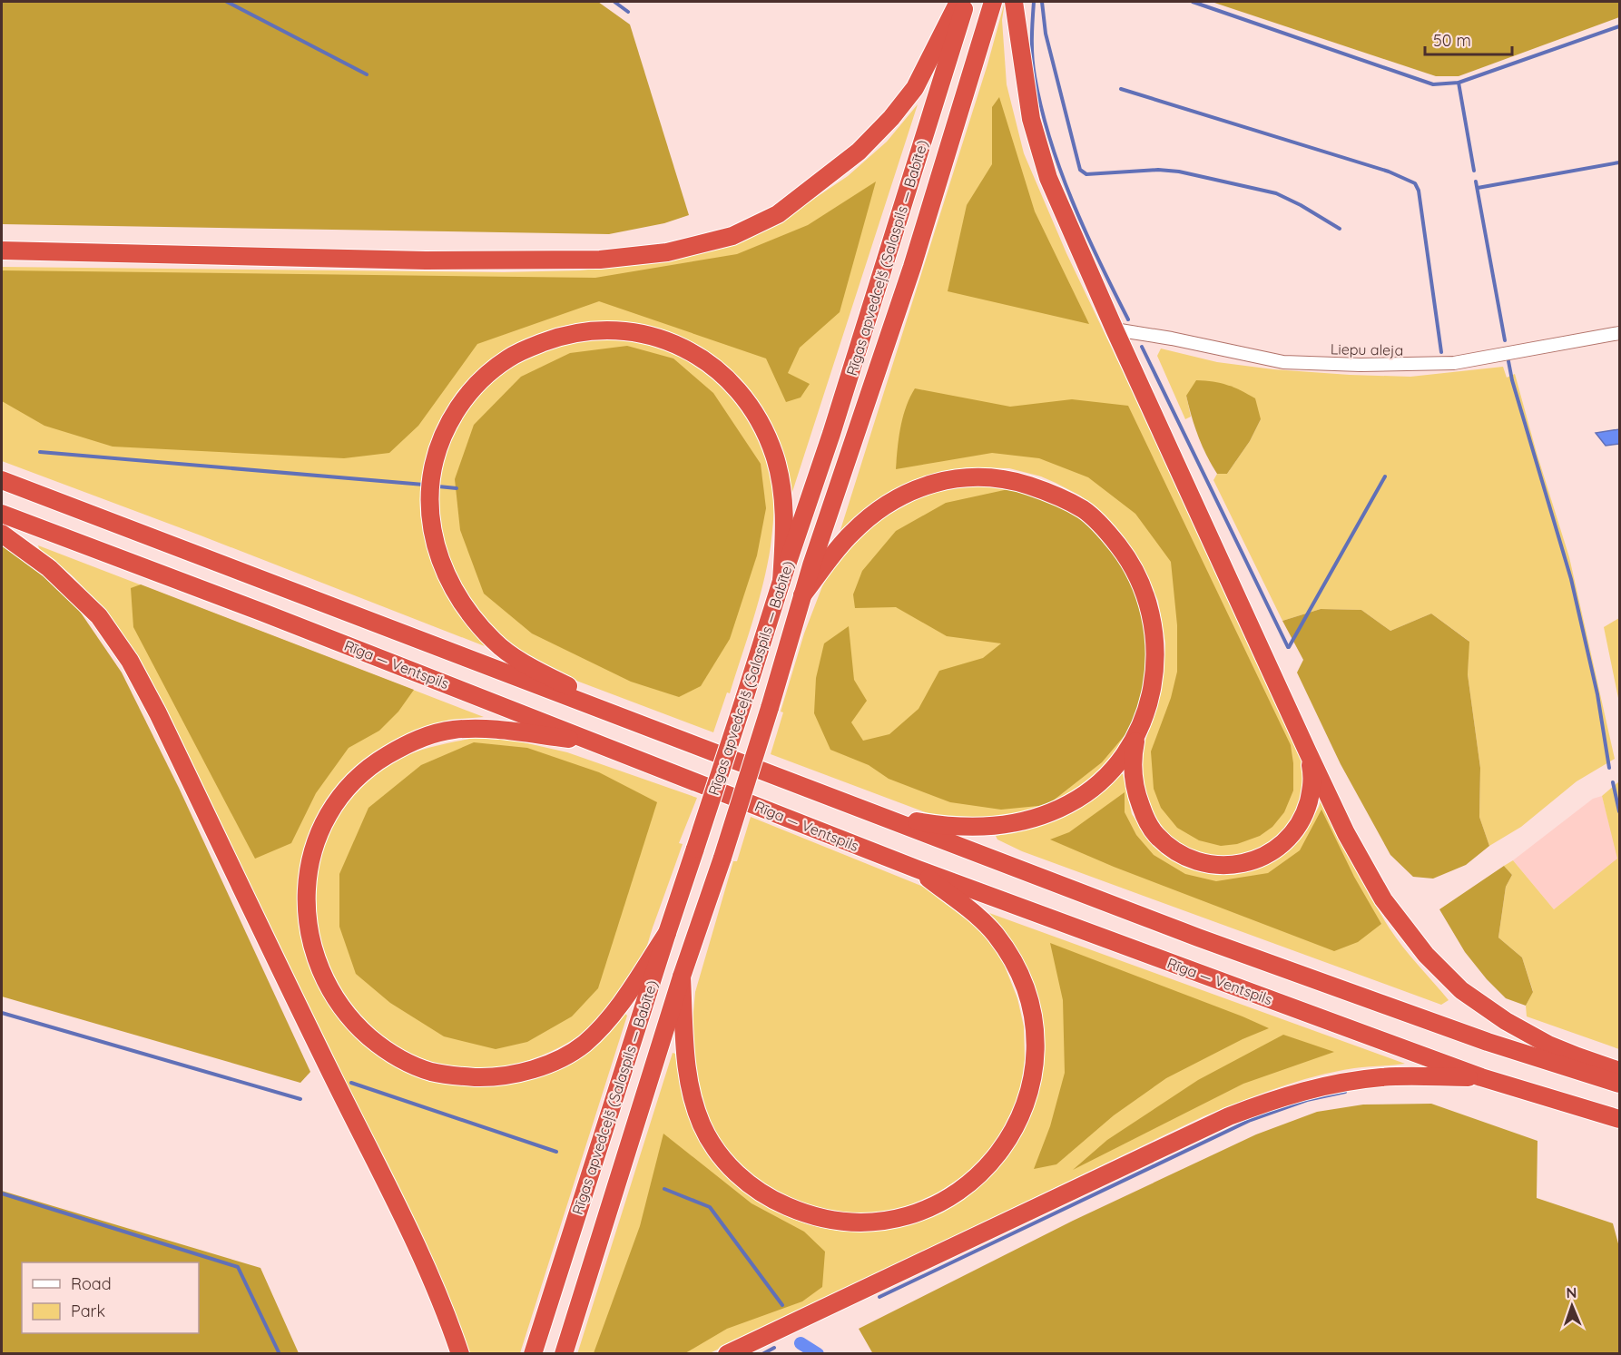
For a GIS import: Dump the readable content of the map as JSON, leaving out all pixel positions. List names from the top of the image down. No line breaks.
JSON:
{"streets":{"highway":["Rīgas apvedceļš (Salaspils — Babīte)","Rīga — Ventspils"],"street":["Liepu aleja"]},"legend":["Road","Park"],"scale_bar":"50 m","north":"top"}
